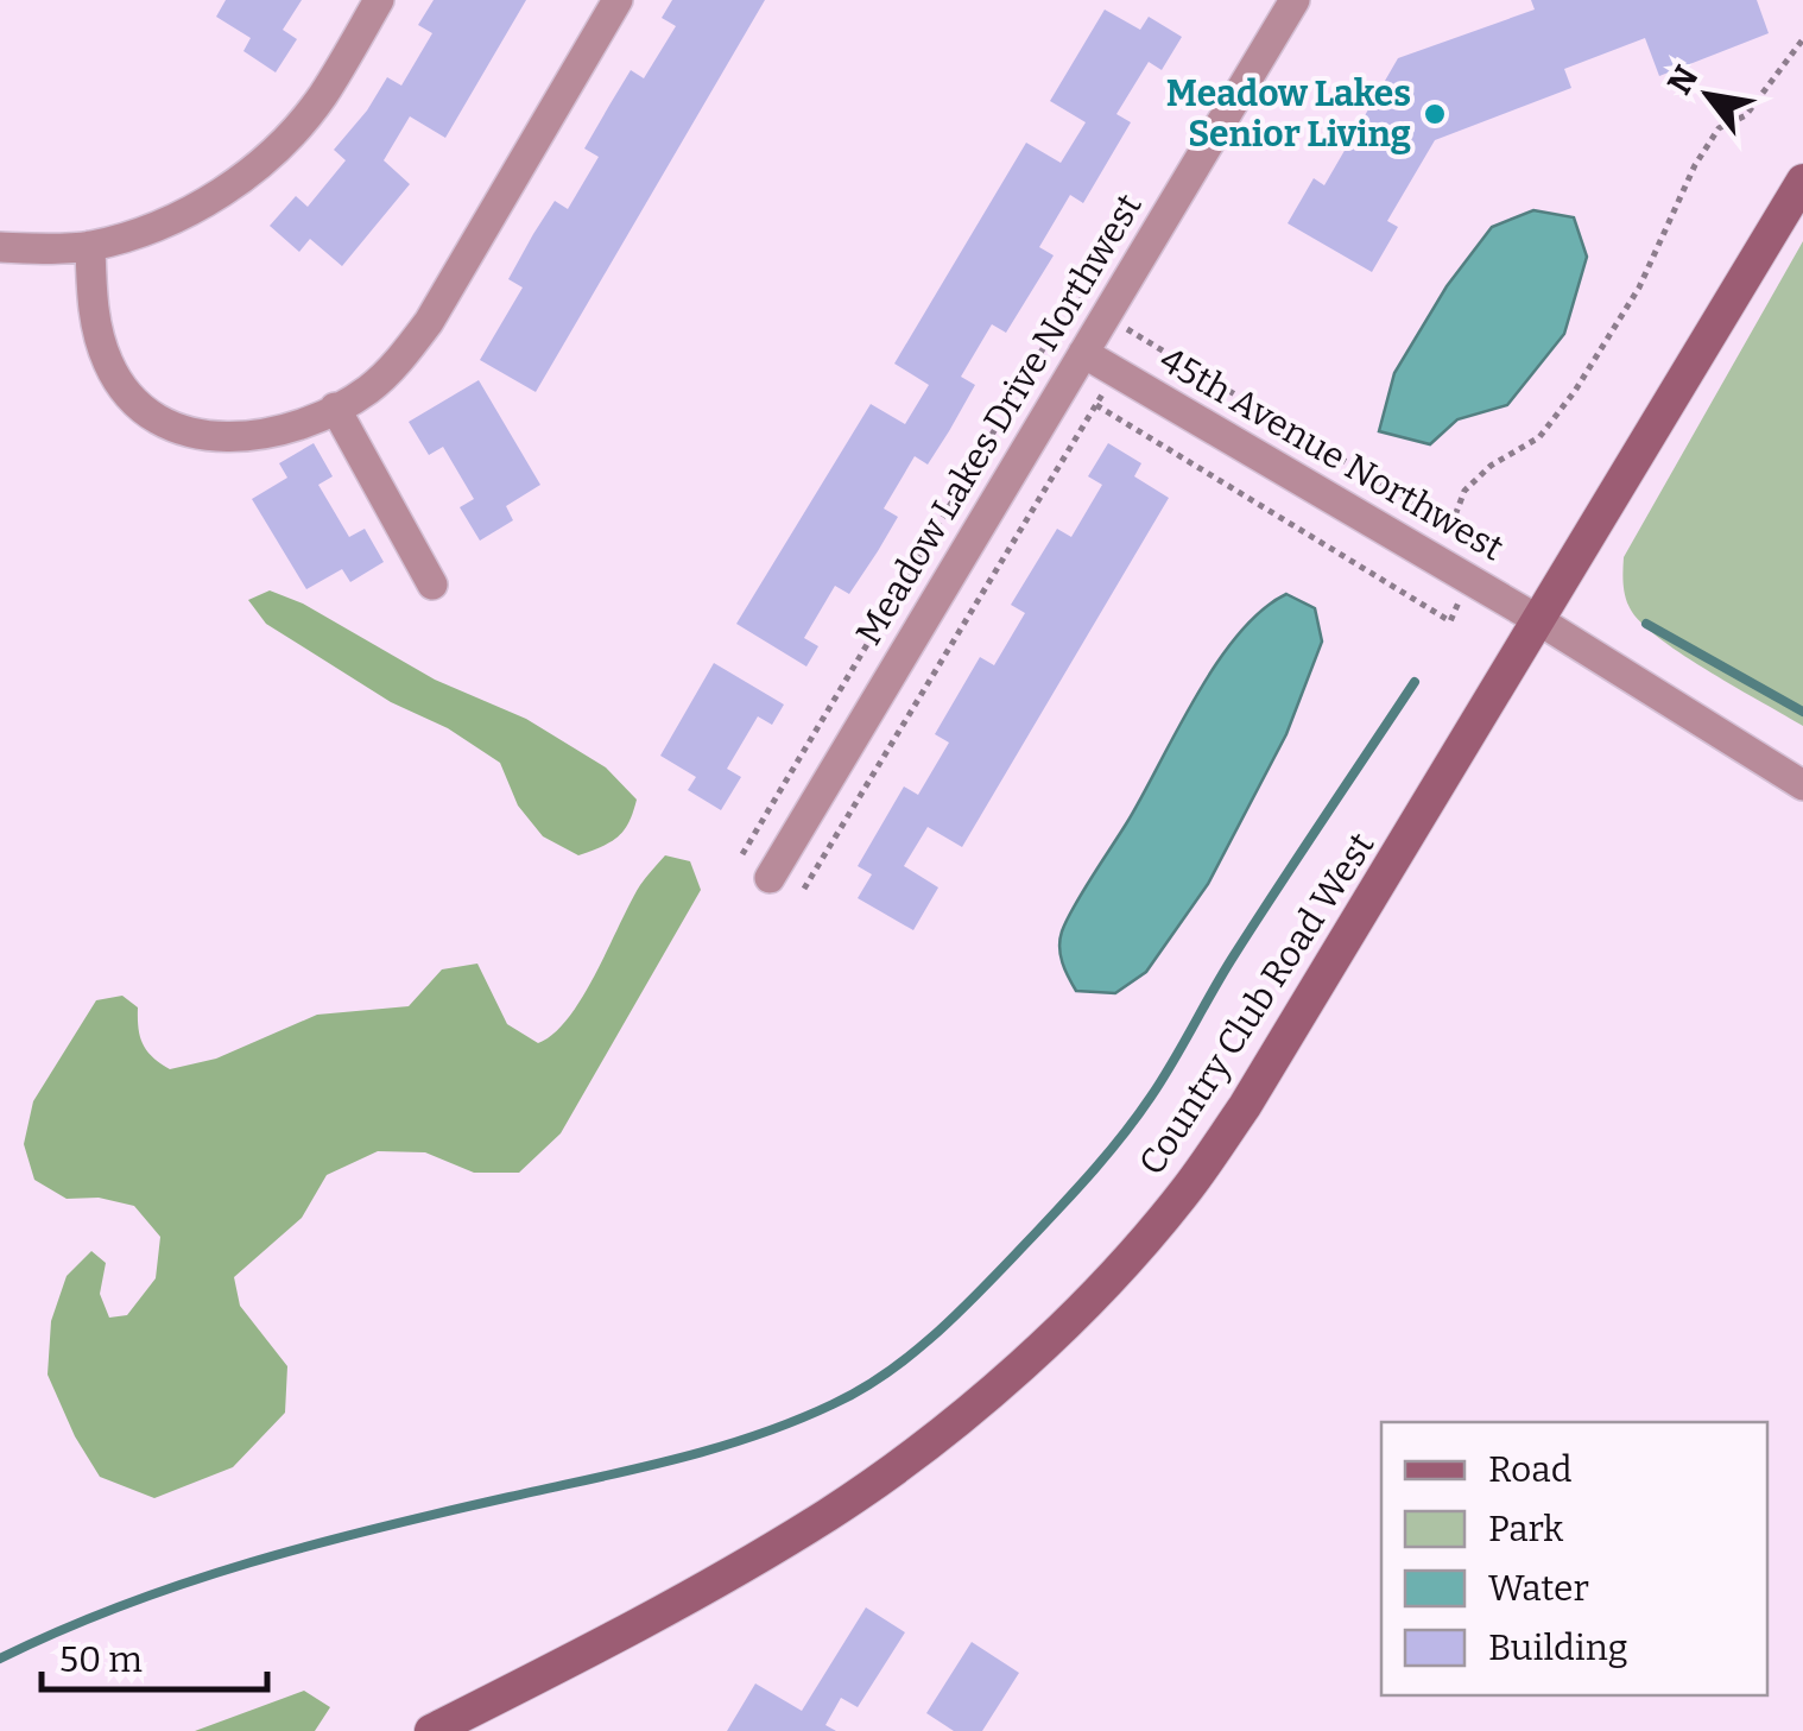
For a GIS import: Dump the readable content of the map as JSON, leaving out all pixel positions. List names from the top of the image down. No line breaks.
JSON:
{"streets":{"main road":["Country Club Road West"],"street":["Meadow Lakes Drive Northwest","45th Avenue Northwest"]},"crossings":[["Meadow Lakes Drive Northwest","45th Avenue Northwest"],["45th Avenue Northwest","Country Club Road West"]],"places":["Meadow Lakes Senior Living"],"legend":["Road","Park","Water","Building"],"scale_bar":"50 m","north":"top left"}
